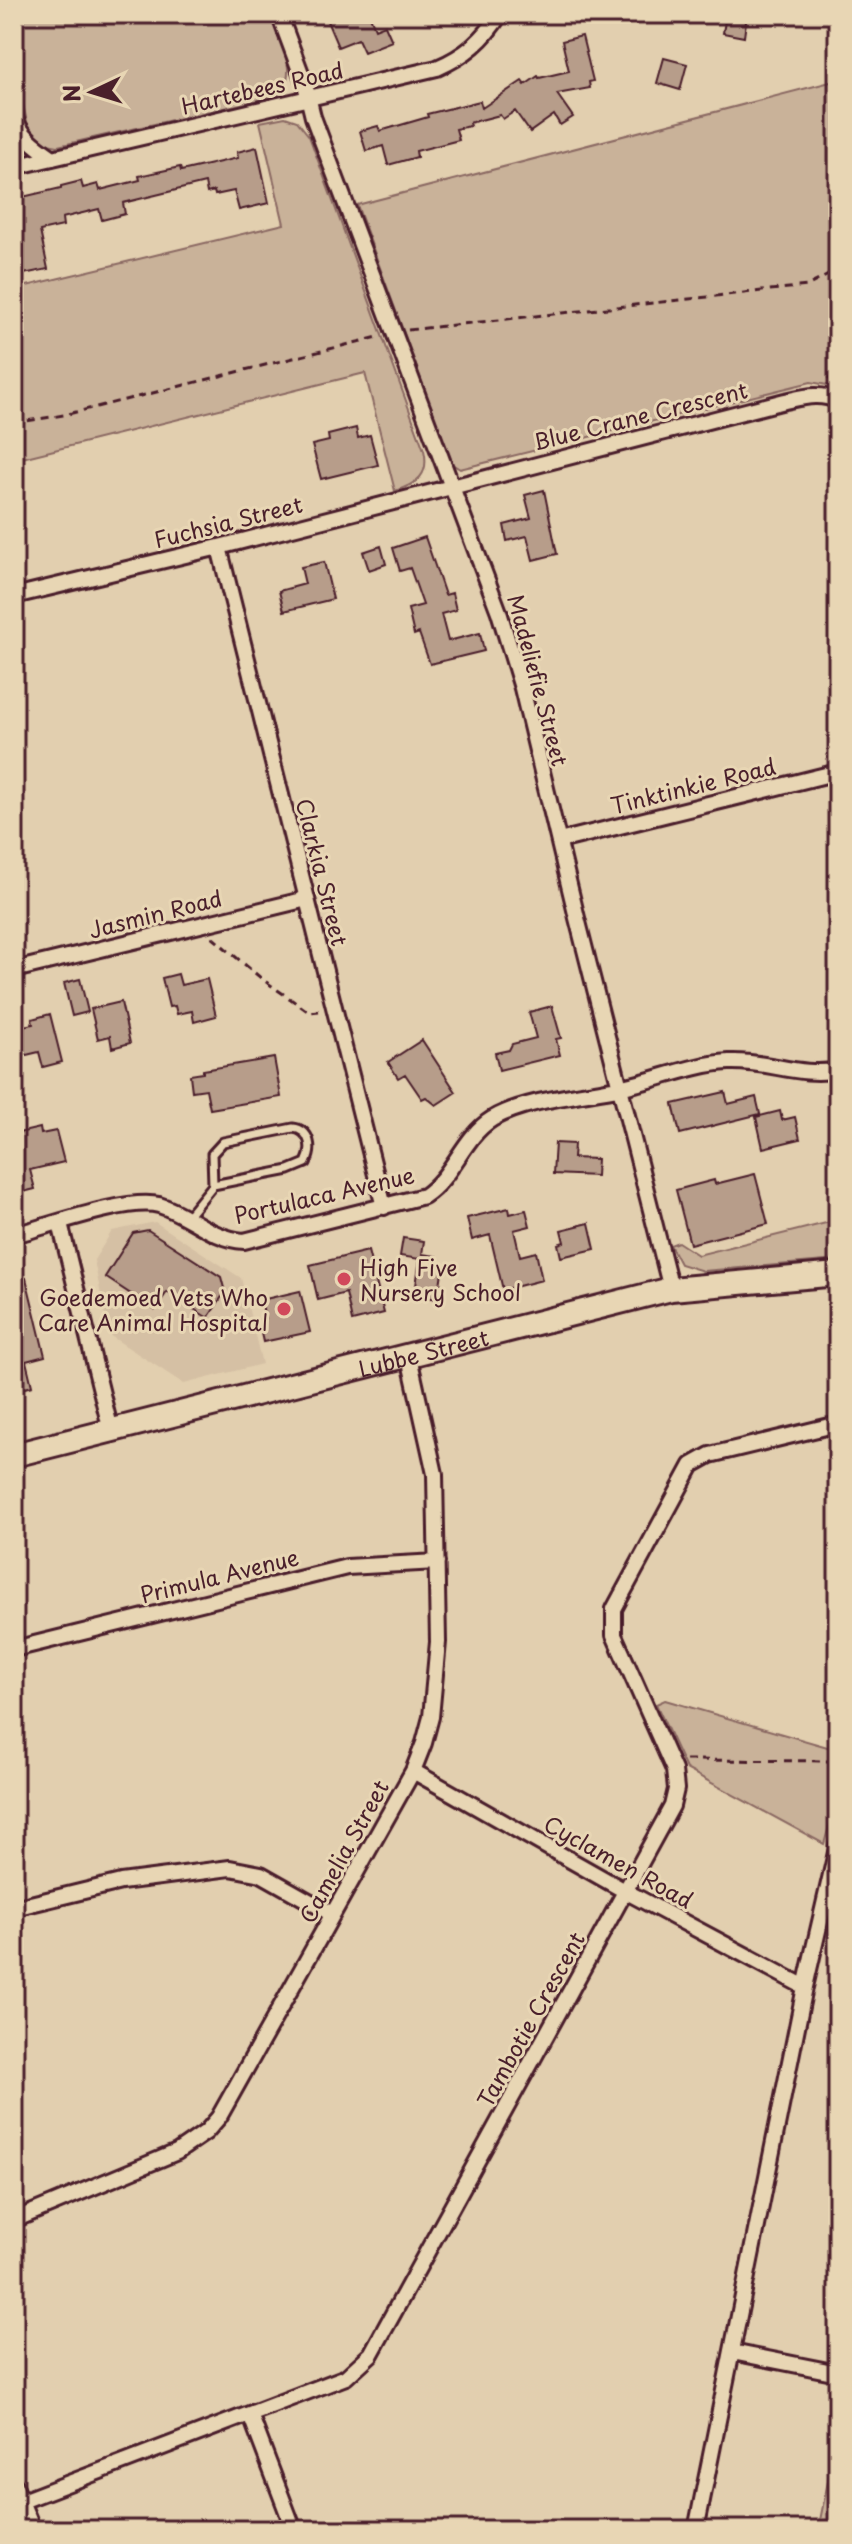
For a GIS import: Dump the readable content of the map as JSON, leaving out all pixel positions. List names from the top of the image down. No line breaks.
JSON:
{"streets":{"main road":["Lubbe Street"],"street":["Hartebees Road","Blue Crane Crescent","Fuchsia Street","Madeliefie Street","Tinktinkie Road","Clarkia Street","Jasmin Road","Portulaca Avenue","Primula Avenue","Camelia Street","Cyclamen Road","Tambotie Crescent"]},"crossings":[["Hartebees Road","Madeliefie Street"],["Blue Crane Crescent","Fuchsia Street"],["Blue Crane Crescent","Madeliefie Street"],["Fuchsia Street","Madeliefie Street"],["Fuchsia Street","Clarkia Street"],["Madeliefie Street","Tinktinkie Road"],["Madeliefie Street","Portulaca Avenue"],["Madeliefie Street","Lubbe Street"],["Clarkia Street","Jasmin Road"],["Clarkia Street","Portulaca Avenue"],["Lubbe Street","Camelia Street"],["Primula Avenue","Camelia Street"],["Camelia Street","Cyclamen Road"],["Cyclamen Road","Tambotie Crescent"]],"places":["High Five Nursery School","Goedemoed Vets Who Care Animal Hospital"],"north":"left"}
